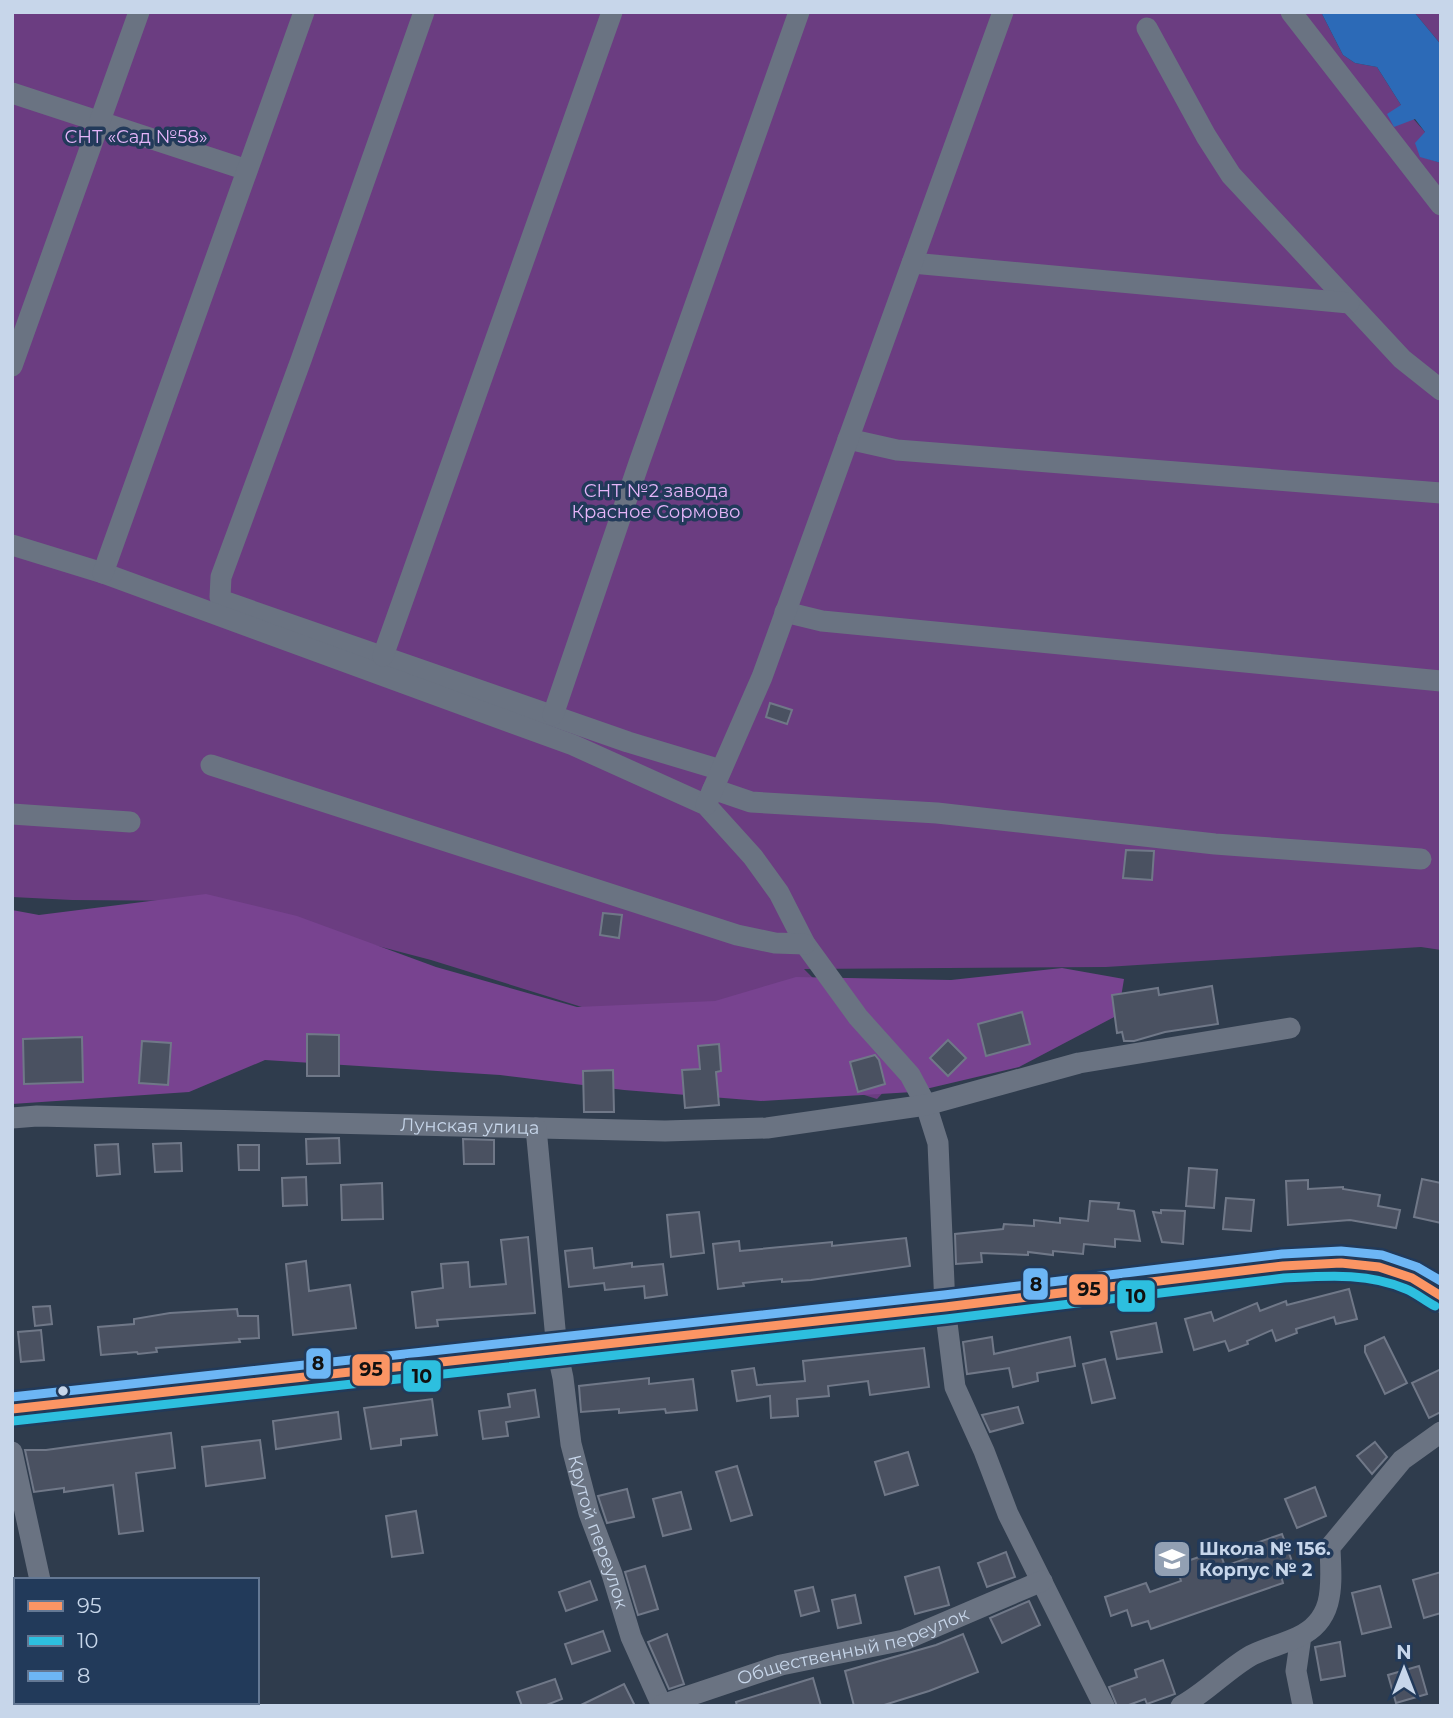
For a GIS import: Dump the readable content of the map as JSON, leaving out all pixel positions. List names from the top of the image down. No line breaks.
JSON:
{"streets":{"street":["Лунская улица","Крутой переулок","Общественный переулок"]},"crossings":[["Лунская улица","Крутой переулок"],["Крутой переулок","Общественный переулок"]],"parks":["СНТ «Сад №58»","СНТ №2 завода Красное Сормово"],"places":{"school or university":["Школа № 156. Корпус № 2"]},"lines":["transit line 8","transit line 95","transit line 10"],"legend":["95","10","8"],"north":"top"}
